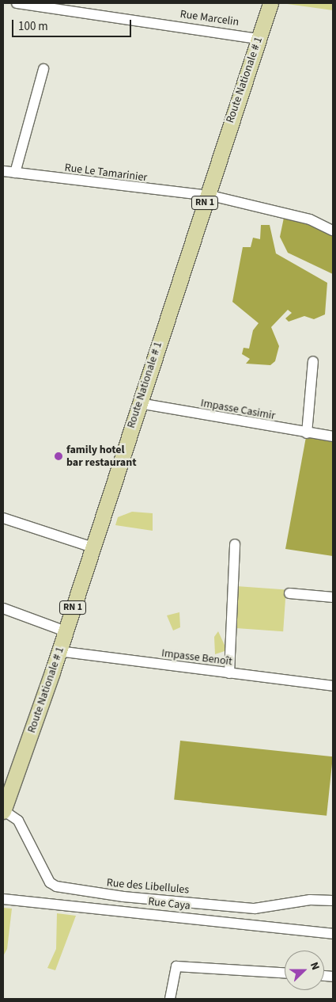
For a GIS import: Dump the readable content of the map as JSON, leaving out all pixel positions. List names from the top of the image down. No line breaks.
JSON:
{"streets":{"main road":["Route Nationale # 1","RN 1"],"street":["Rue Marcelin","Rue Le Tamarinier","Impasse Casimir","Impasse Benoît","Rue des Libellules","Rue Caya"]},"crossings":[["Rue Marcelin","Route Nationale # 1"],["Route Nationale # 1","Rue Le Tamarinier"],["Route Nationale # 1","Impasse Casimir"],["Route Nationale # 1","Impasse Benoît"],["Route Nationale # 1","Rue des Libellules"]],"places":["family hotel bar restaurant"],"scale_bar":"100 m","north":"right"}
